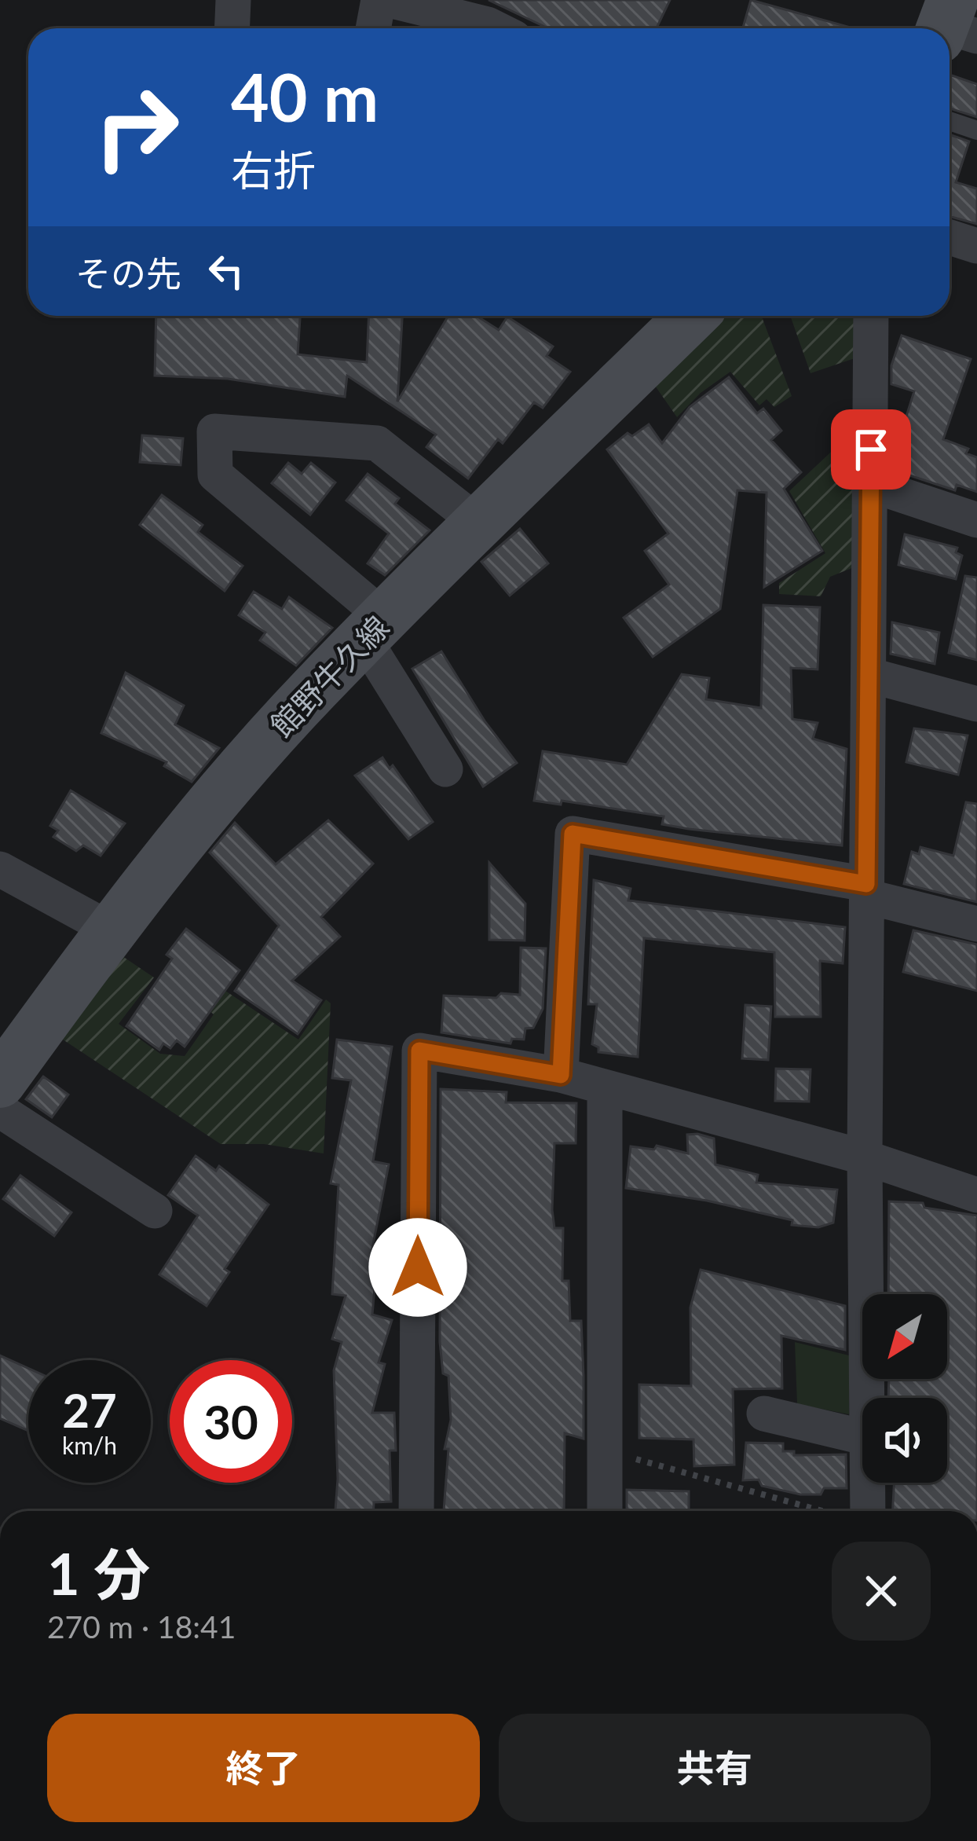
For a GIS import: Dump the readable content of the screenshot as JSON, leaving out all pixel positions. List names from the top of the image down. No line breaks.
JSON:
{"streets":{"main road":["館野牛久線"]},"north":"bottom left","page":{"turn":["40 m","右折"],"then":"その先","speed":"27 km/h","limit":"30","heading":["1 分","270 m · 18:41"],"buttons":["終了","共有"]}}
